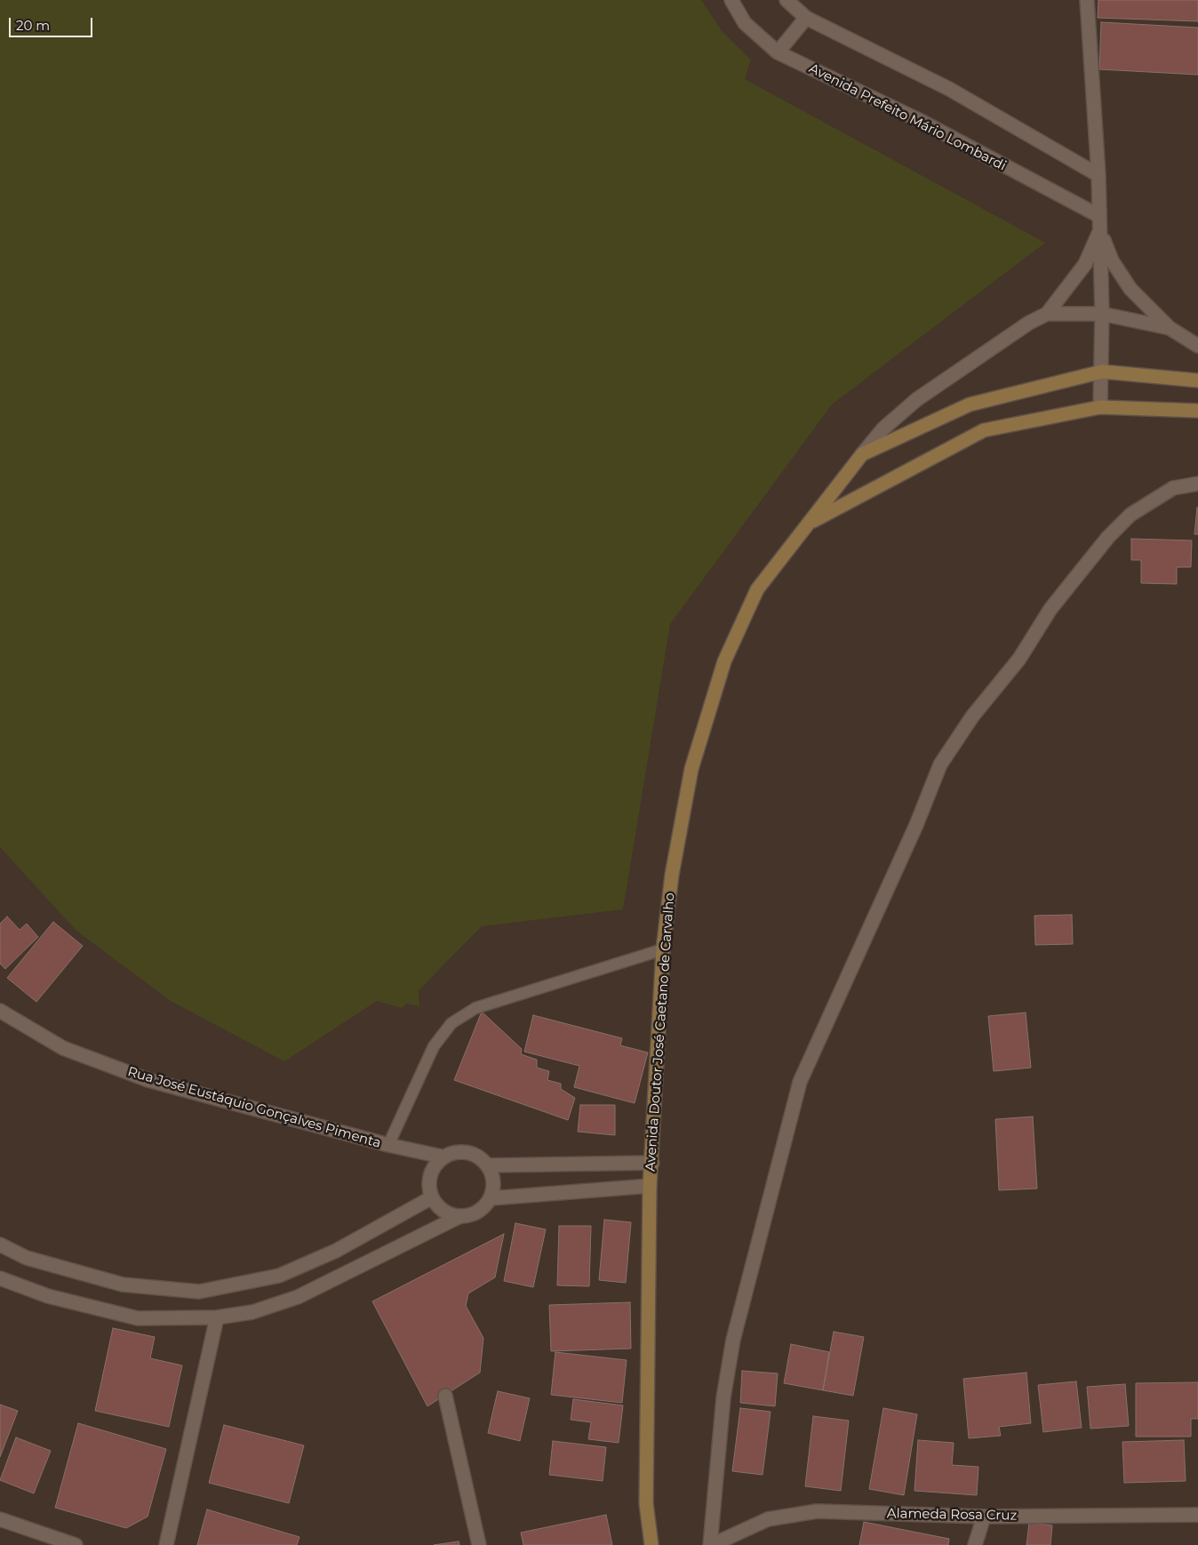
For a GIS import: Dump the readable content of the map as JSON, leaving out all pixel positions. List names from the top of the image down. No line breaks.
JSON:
{"streets":{"main road":["Avenida Doutor José Caetano de Carvalho"],"street":["Avenida Prefeito Mário Lombardi","Rua José Eustáquio Gonçalves Pimenta","Alameda Rosa Cruz"]},"scale_bar":"20 m"}
